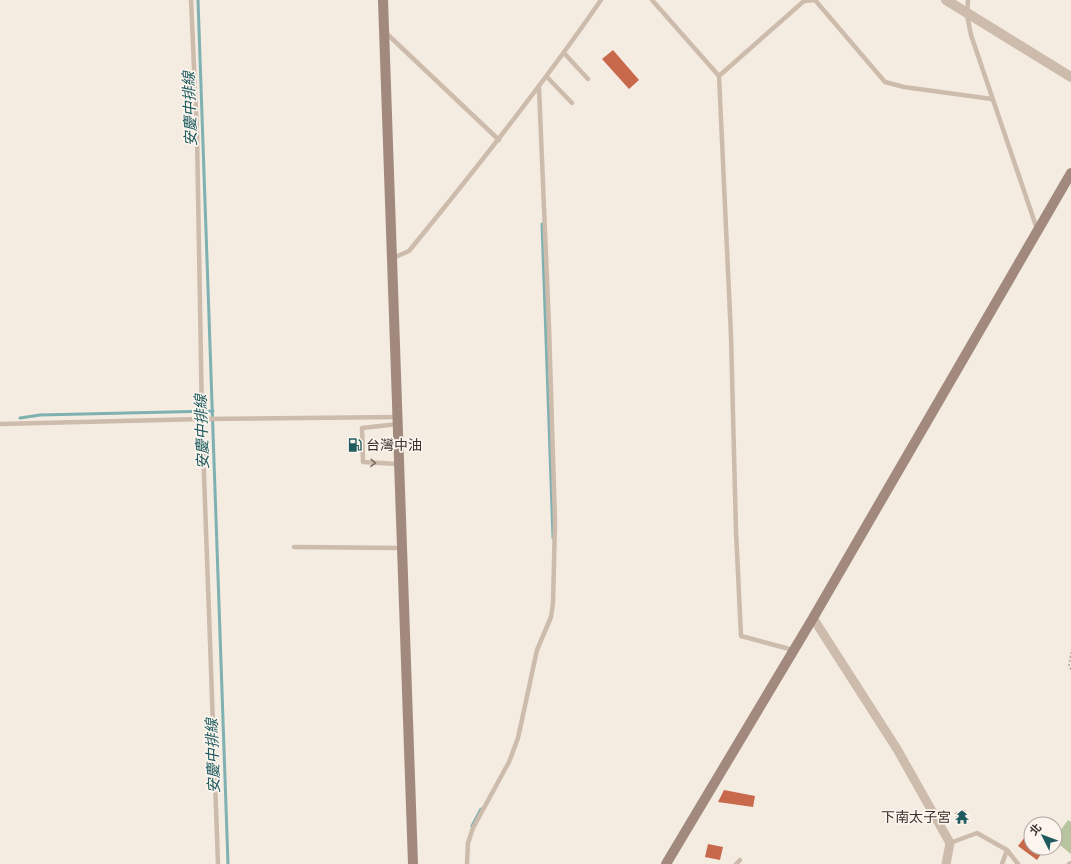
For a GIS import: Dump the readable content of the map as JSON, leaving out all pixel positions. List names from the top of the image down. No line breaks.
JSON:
{"water":["安慶中排線"],"places":{"fuel station":["台灣中油"],"temple":["下南太子宮"]},"north":"top left"}
